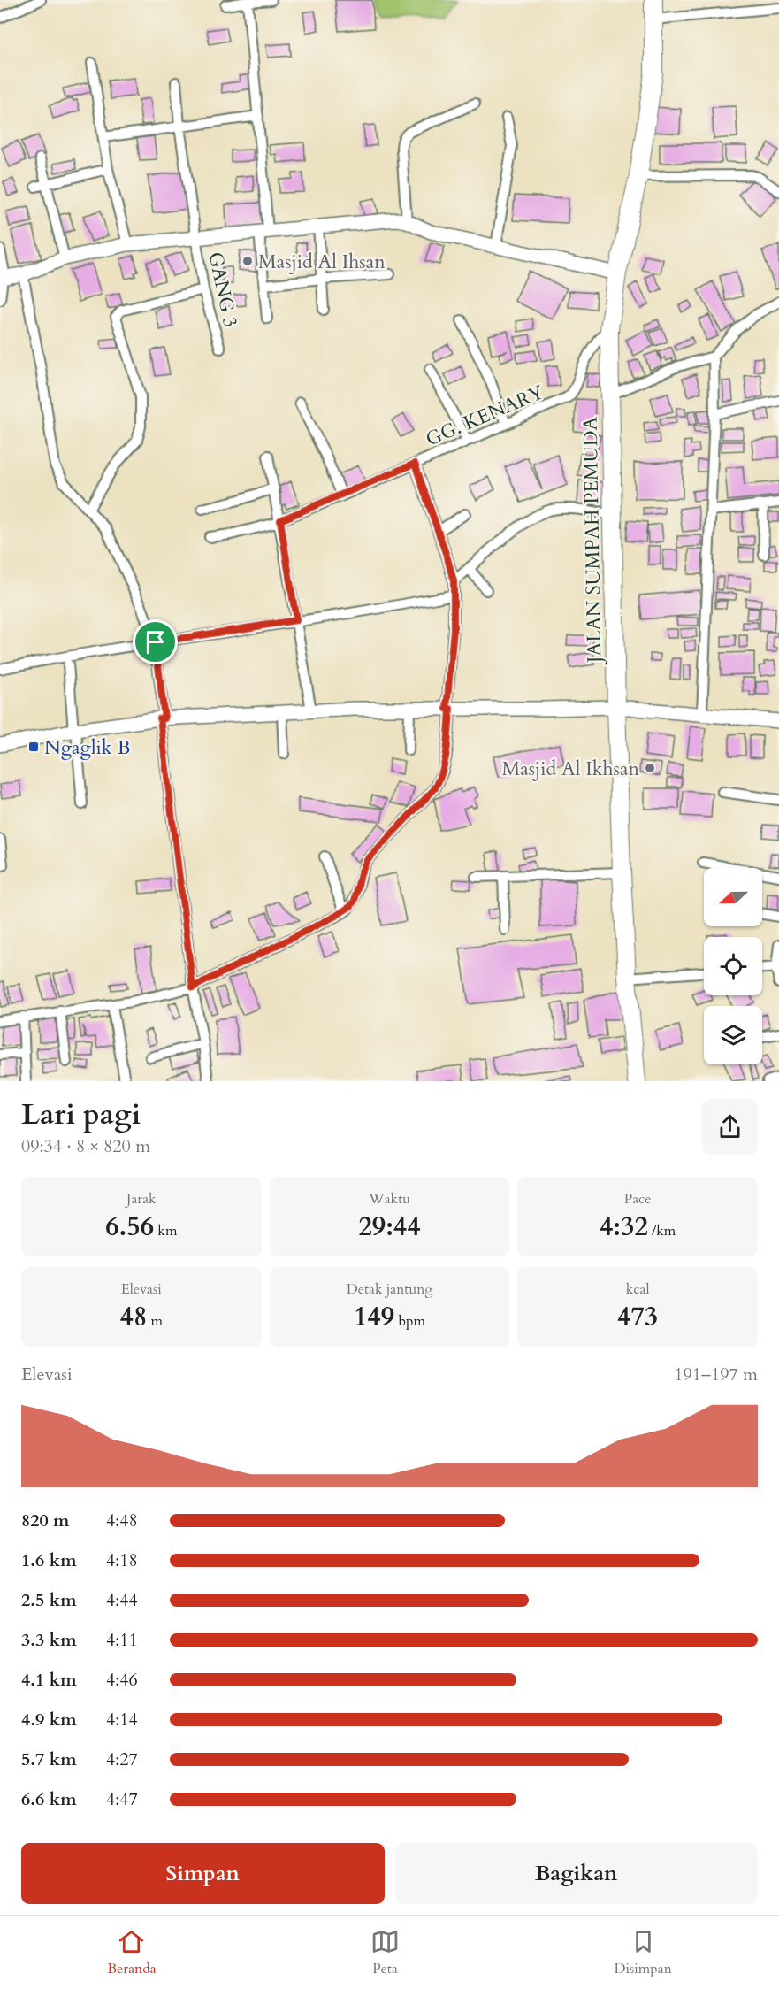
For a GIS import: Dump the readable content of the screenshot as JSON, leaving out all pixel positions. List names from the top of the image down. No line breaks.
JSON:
{"streets":{"highway":["JALAN SUMPAH PEMUDA"],"street":["GANG 3","GG. KENARY"]},"crossings":[["GG. KENARY","JALAN SUMPAH PEMUDA"]],"places":{"other":["Masjid Al Ihsan","Masjid Al Ikhsan"],"transit":["Ngaglik B"]},"north":"left","page":{"heading":["Lari pagi","09:34 · 8 × 820 m"],"stats":[["Jarak","6.56 km"],["Waktu","29:44"],["Pace","4:32 /km"],["Elevasi","48 m"],["Detak jantung","149 bpm"],["kcal","473"]],"chart":["Elevasi","191–197 m"],"list":[{"name":"820 m","note":"4:48"},{"name":"1.6 km","note":"4:18"},{"name":"2.5 km","note":"4:44"},{"name":"3.3 km","note":"4:11"},{"name":"4.1 km","note":"4:46"},{"name":"4.9 km","note":"4:14"},{"name":"5.7 km","note":"4:27"},{"name":"6.6 km","note":"4:47"}],"buttons":["Simpan","Bagikan"],"tabs":["Beranda","Peta","Disimpan"]}}
